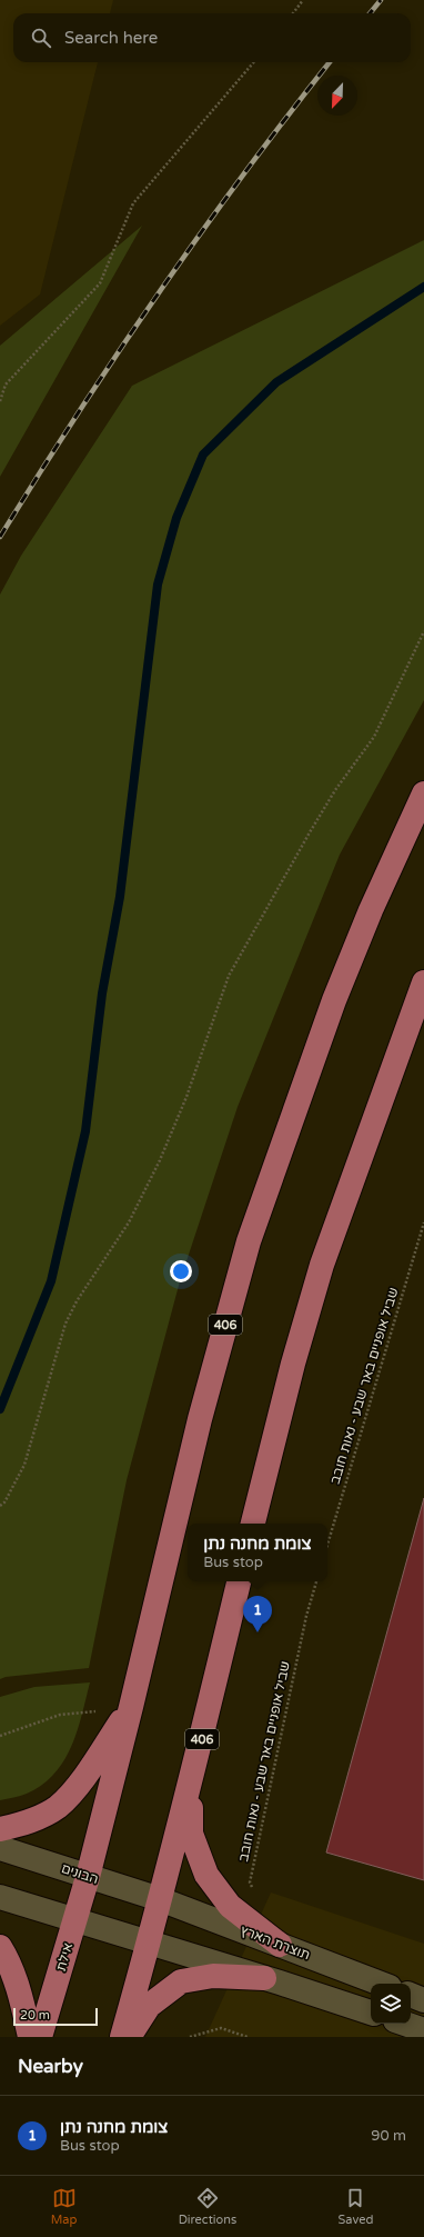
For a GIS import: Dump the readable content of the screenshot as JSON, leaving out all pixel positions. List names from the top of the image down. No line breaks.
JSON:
{"streets":{"main road":["406","אילת"],"street":["הבונים","תוצרת הארץ"],"path":["שביל אופניים באר שבע - נאות חובב"]},"crossings":[["406","הבונים"],["406","תוצרת הארץ"],["406","אילת"],["הבונים","תוצרת הארץ"],["הבונים","אילת"]],"scale_bar":"20 m","north":"bottom left","page":{"search":"Search here","popup":["צומת מחנה נתן","Bus stop"],"pins":"1","scale":"20 m","heading":"Nearby","list":[{"mark":"1","name":"צומת מחנה נתן","note":"Bus stop","value":"90 m"}],"nav":["Map","Directions","Saved"]}}
